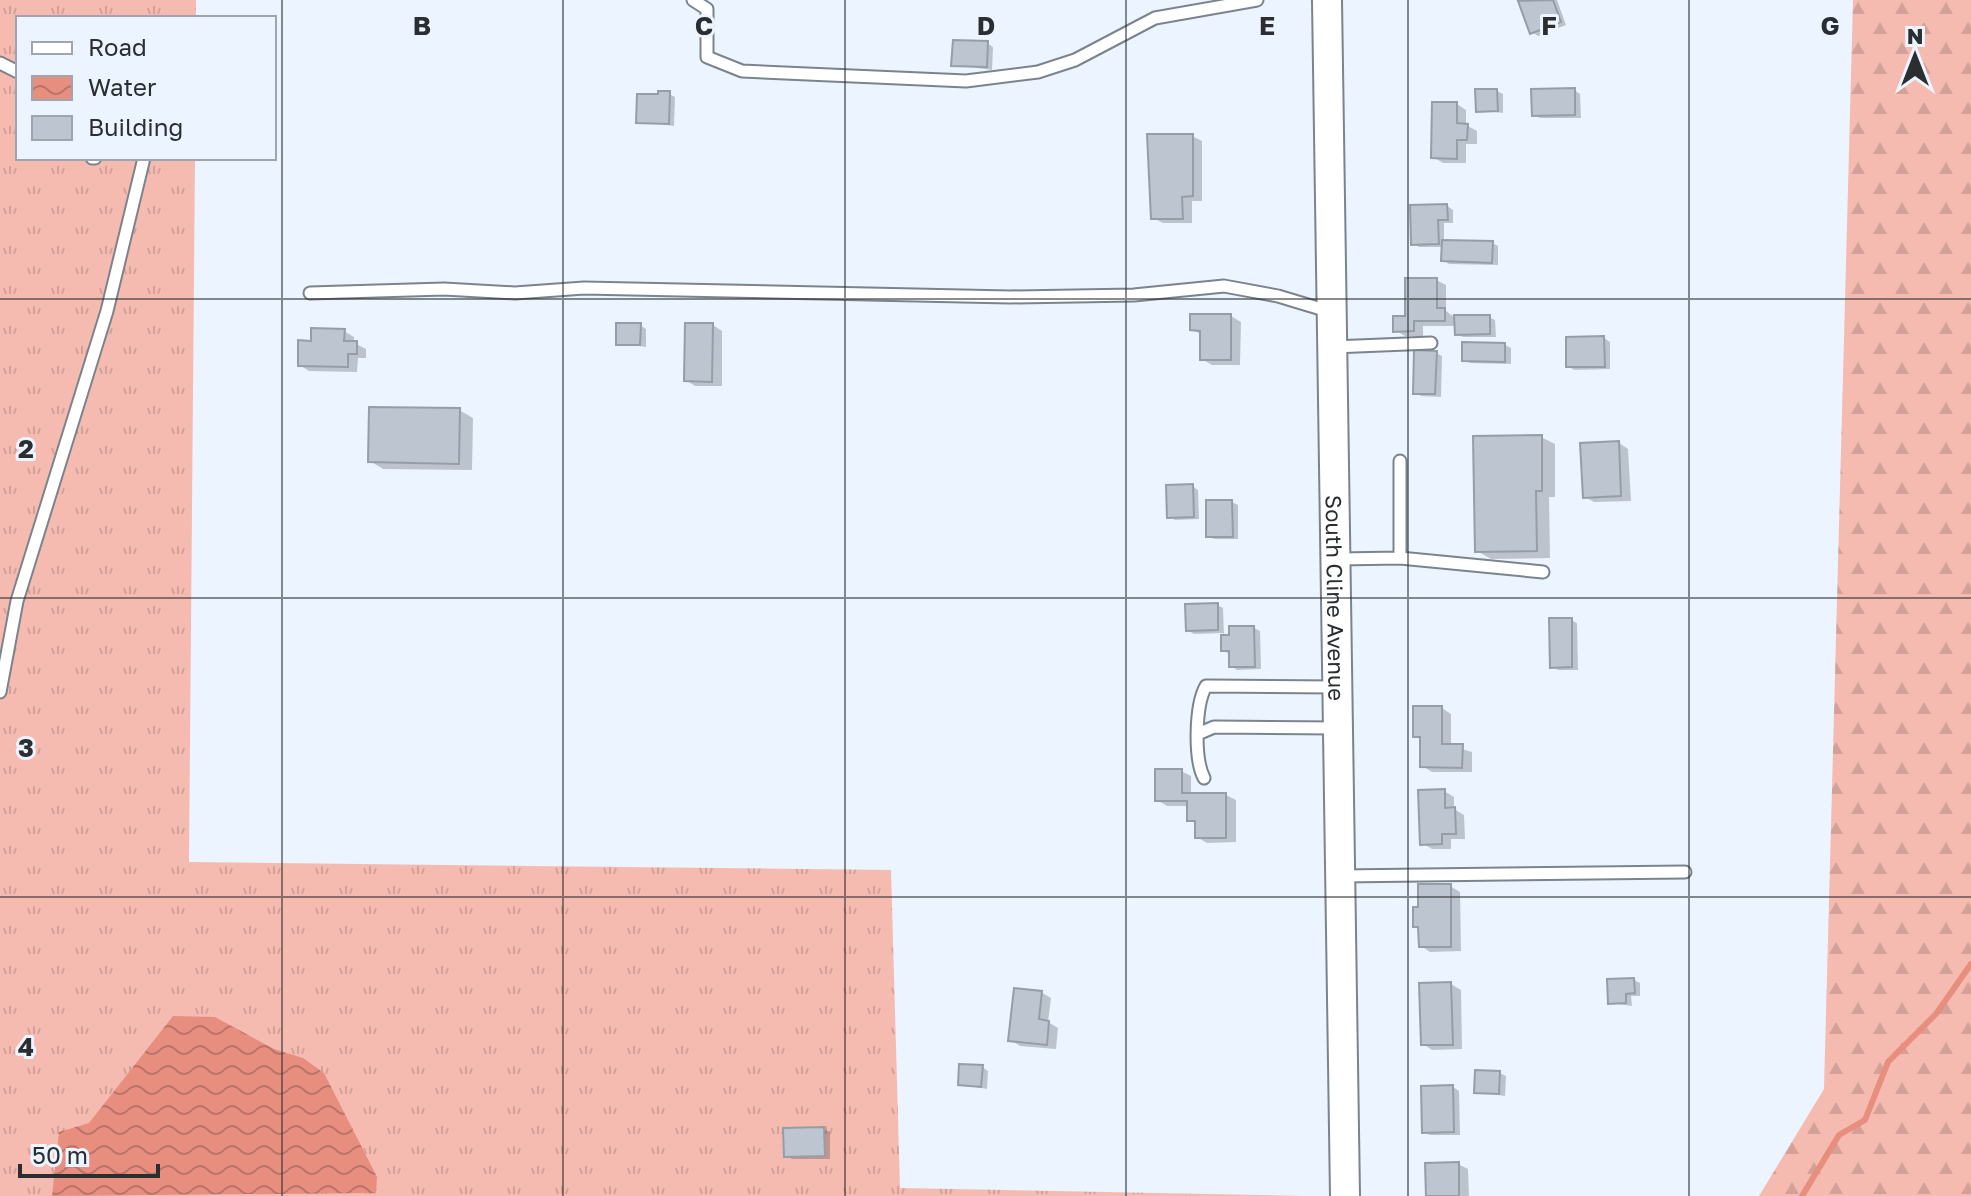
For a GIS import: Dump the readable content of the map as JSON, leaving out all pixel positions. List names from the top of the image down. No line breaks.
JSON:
{"streets":{"street":["South Cline Avenue"]},"legend":["Road","Water","Building"],"scale_bar":"50 m","north":"top","grid":{"columns":["B","C","D","E","F","G"],"rows":["2","3","4"]}}
